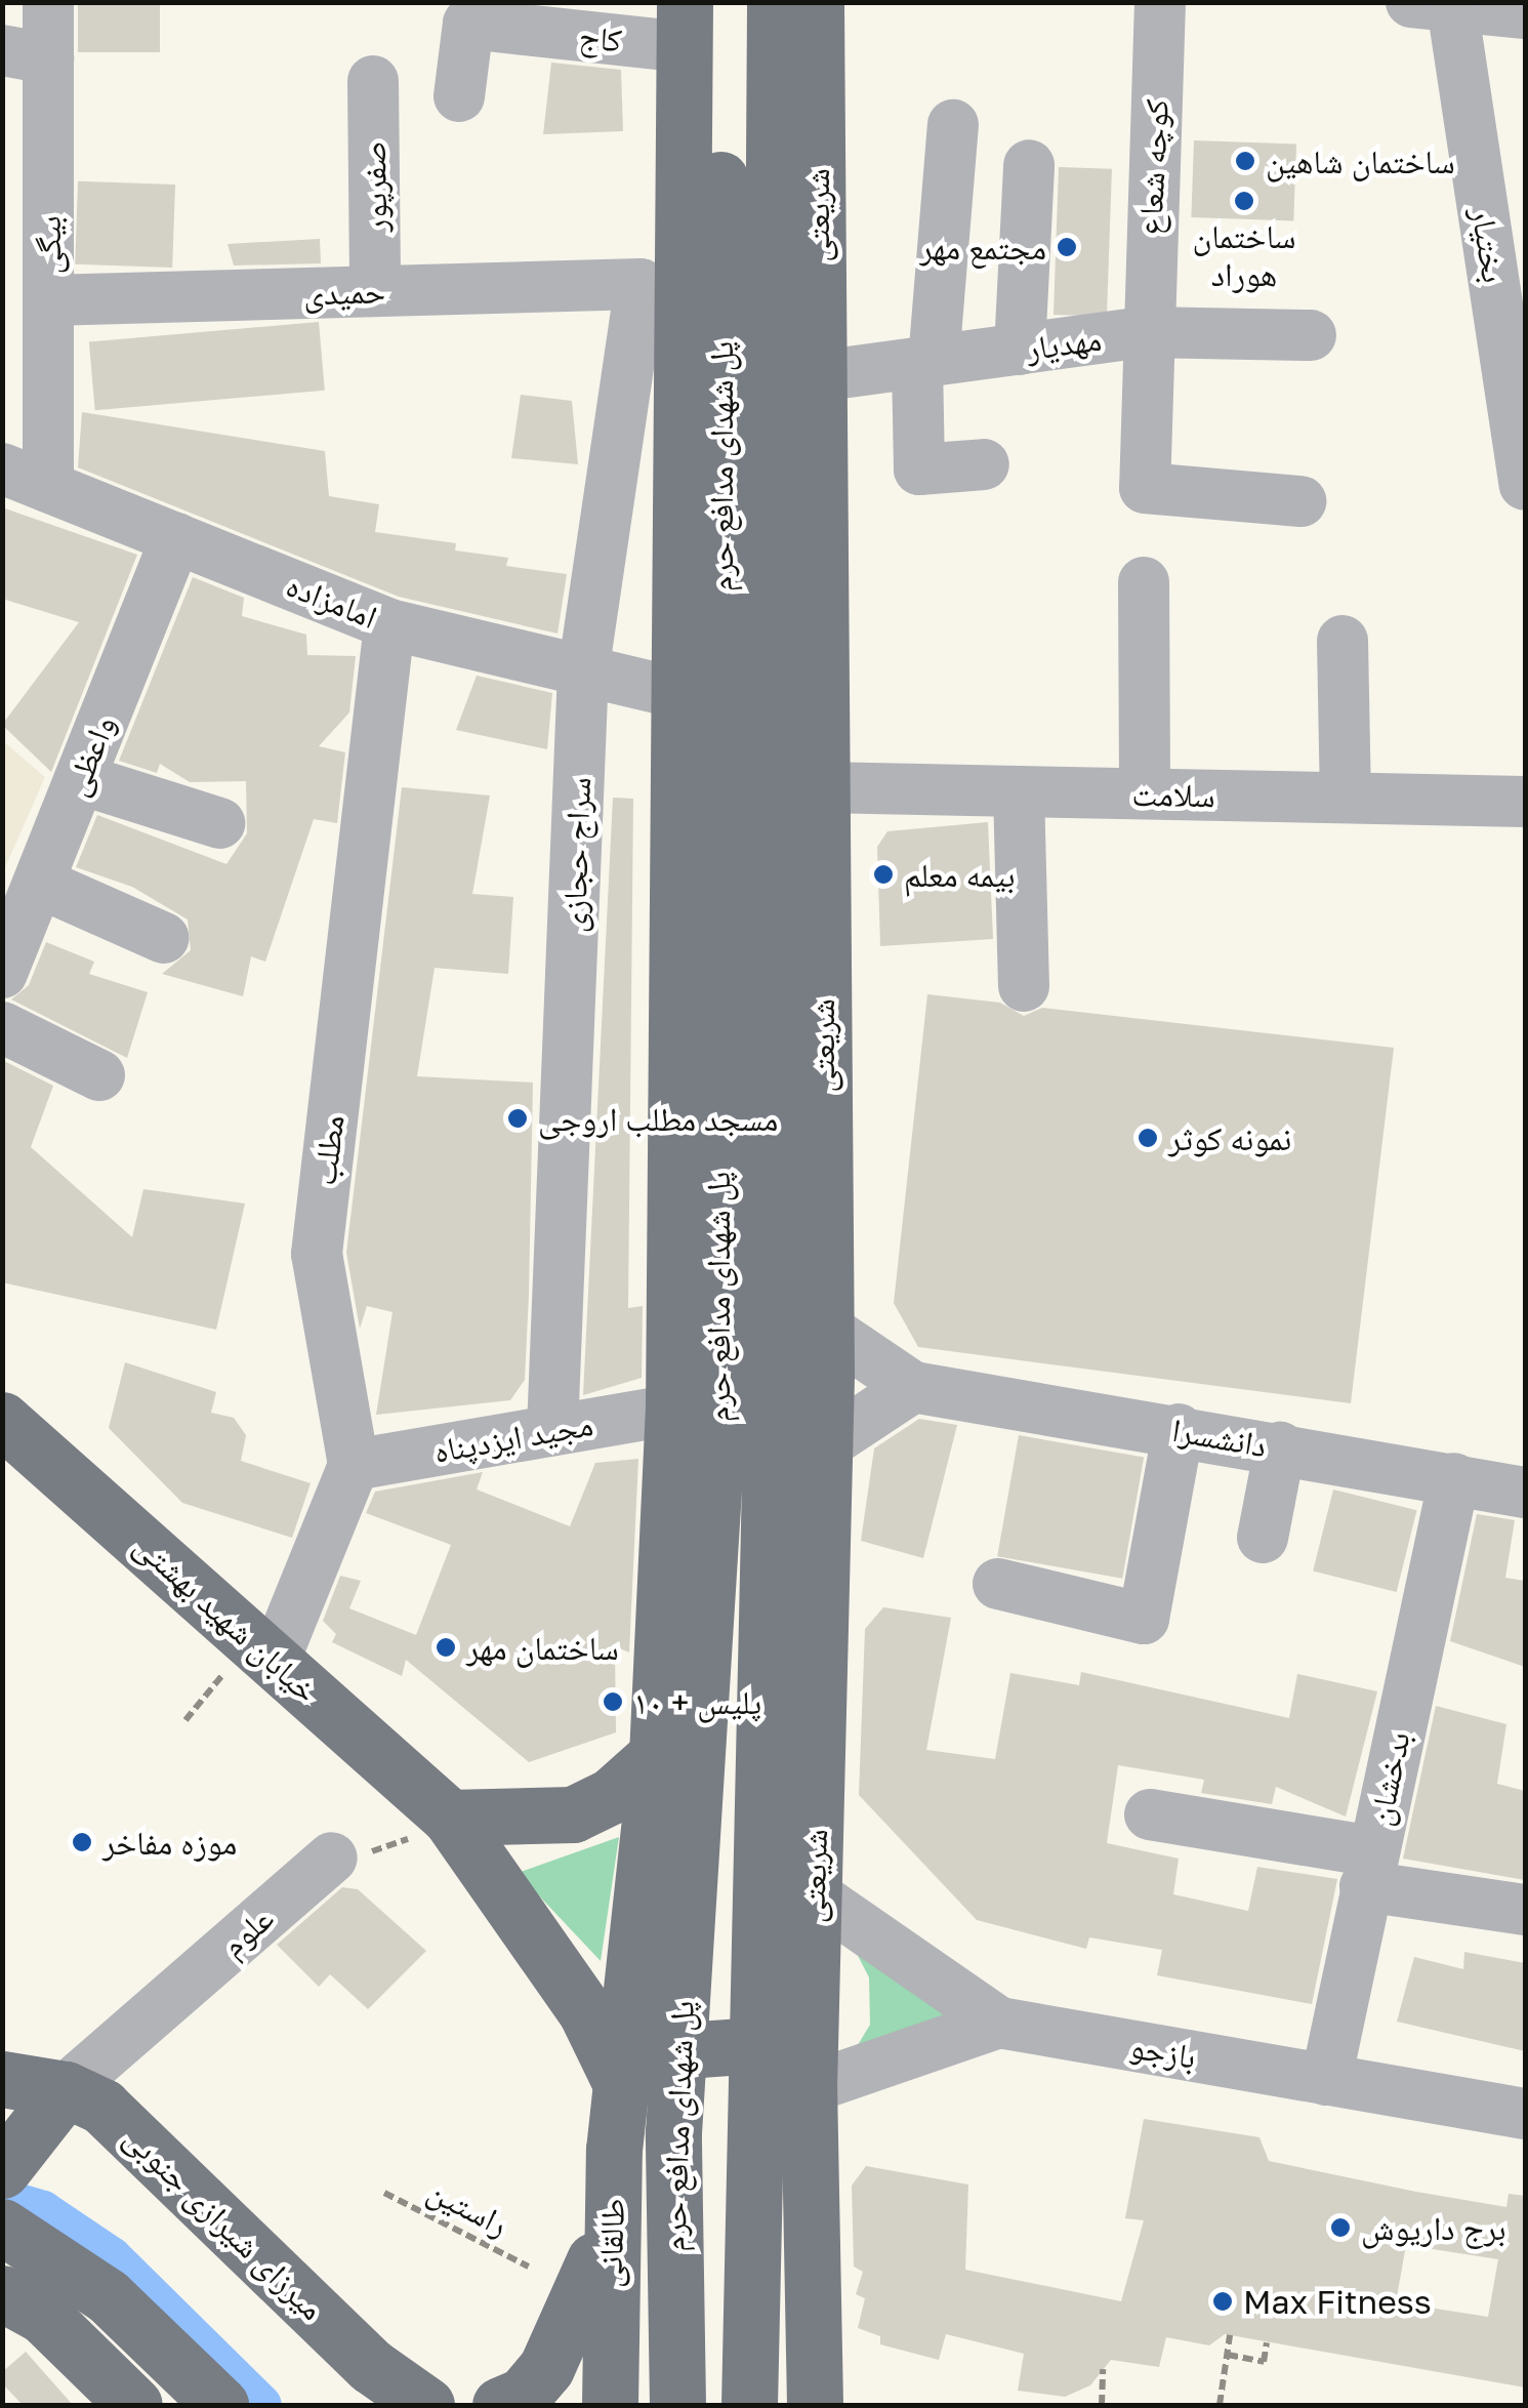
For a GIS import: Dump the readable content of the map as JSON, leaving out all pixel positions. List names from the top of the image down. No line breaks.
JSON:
{"streets":{"main road":["شریعتی","پل شهدای مدافع حرم","خیابان شهید بهشتی","میرزای شیرازی جنوبی","طالقانی"],"street":["کاج","کوچه شعاع","صفرپور","بیگی","بختیار","حمیدی","مهدیار","امامزاده","واعظی","سلامت","سراج حجازی","مطلب","مجید ایزدپناه","دانشسرا","بدخشان","علوم","بازجو"],"path":["راستین"]},"crossings":[["کوچه شعاع","مهدیار"],["صفرپور","حمیدی"],["شریعتی","مهدیار"],["شریعتی","سلامت"],["شریعتی","دانشسرا"],["شریعتی","بازجو"],["بیگی","حمیدی"],["بیگی","امامزاده"],["حمیدی","سراج حجازی"],["امامزاده","واعظی"],["امامزاده","سراج حجازی"],["امامزاده","مطلب"],["سراج حجازی","مجید ایزدپناه"],["مطلب","مجید ایزدپناه"],["دانشسرا","بدخشان"],["خیابان شهید بهشتی","طالقانی"],["بدخشان","بازجو"],["علوم","میرزای شیرازی جنوبی"]],"places":["ساختمان شاهین","ساختمان هوراد","مجتمع مهر","بیمه معلم","مسجد مطلب اروجی","نمونه کوثر","ساختمان مهر","پلیس + ۱۰","موزه مفاخر","برج داریوش","Max Fitness"]}
